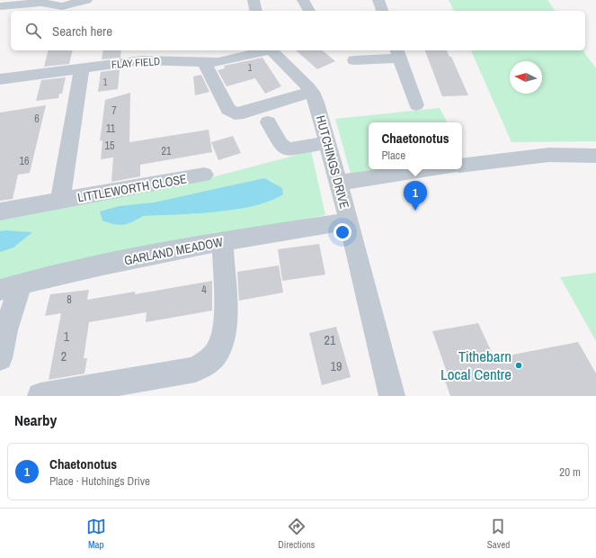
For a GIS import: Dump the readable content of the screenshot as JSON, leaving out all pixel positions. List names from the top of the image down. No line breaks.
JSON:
{"streets":{"street":["FLAY FIELD","HUTCHINGS DRIVE","LITTLEWORTH CLOSE","GARLAND MEADOW"]},"crossings":[["FLAY FIELD","LITTLEWORTH CLOSE"],["HUTCHINGS DRIVE","GARLAND MEADOW"]],"places":["Tithebarn Local Centre"],"house_numbers":["1","1","7","6","11","15","21","16","4","8","1","21","2","19"],"north":"left","page":{"search":"Search here","popup":["Chaetonotus","Place"],"pins":"1","heading":"Nearby","list":[{"mark":"1","name":"Chaetonotus","note":"Place · Hutchings Drive","value":"20 m"}],"nav":["Map","Directions","Saved"]}}
